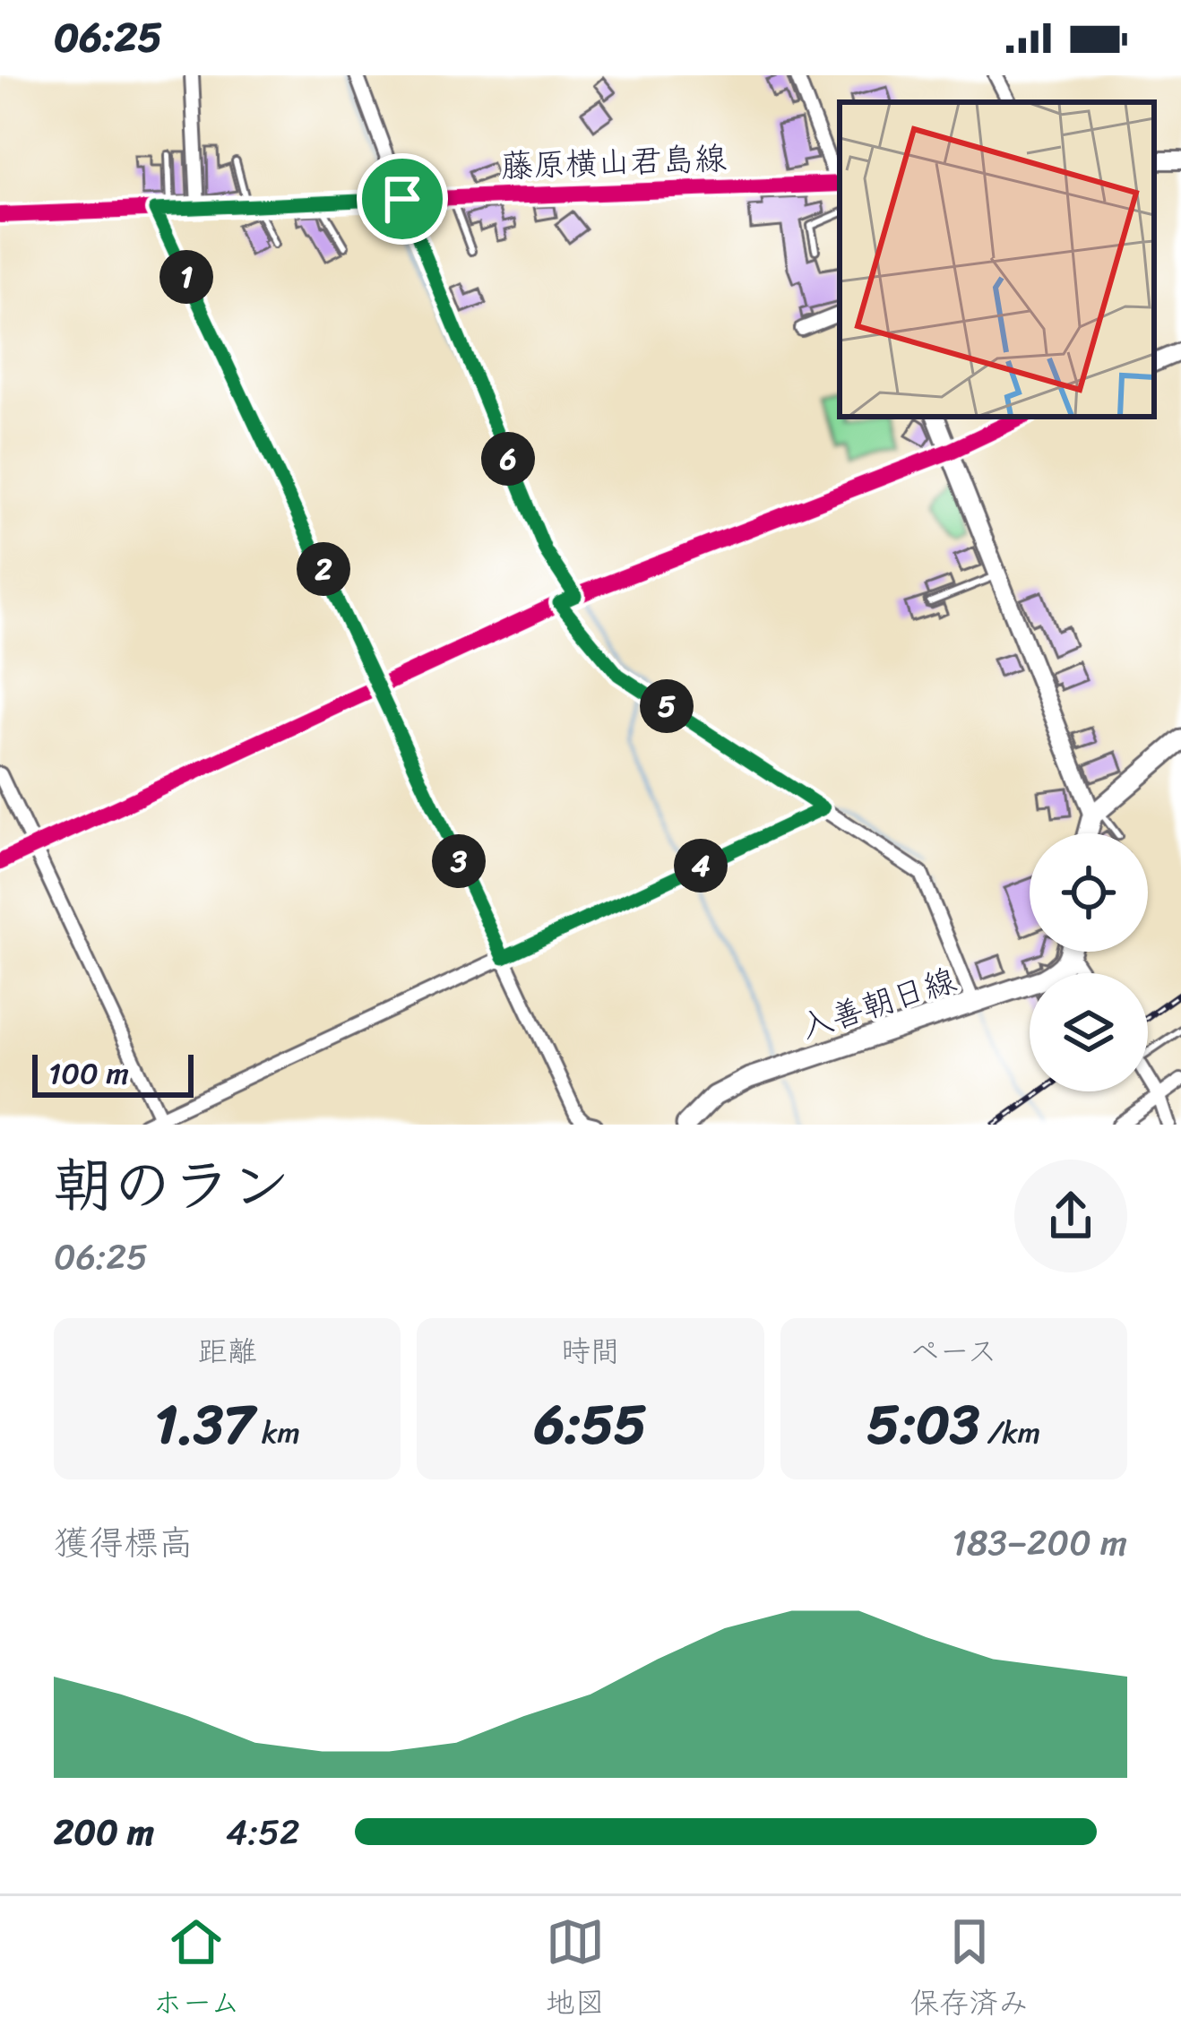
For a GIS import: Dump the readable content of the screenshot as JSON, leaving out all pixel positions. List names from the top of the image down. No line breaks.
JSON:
{"streets":{"main road":["入善朝日線"],"street":["藤原横山君島線"]},"scale_bar":"100 m","page":{"status":"06:25","pins":["1","6","2","5","3","4"],"scale":"100 m","heading":["朝のラン","06:25"],"stats":[["距離","1.37 km"],["時間","6:55"],["ペース","5:03 /km"]],"chart":["獲得標高","183–200 m"],"list":[{"name":"200 m","note":"4:52"}],"tabs":["ホーム","地図","保存済み"]}}
